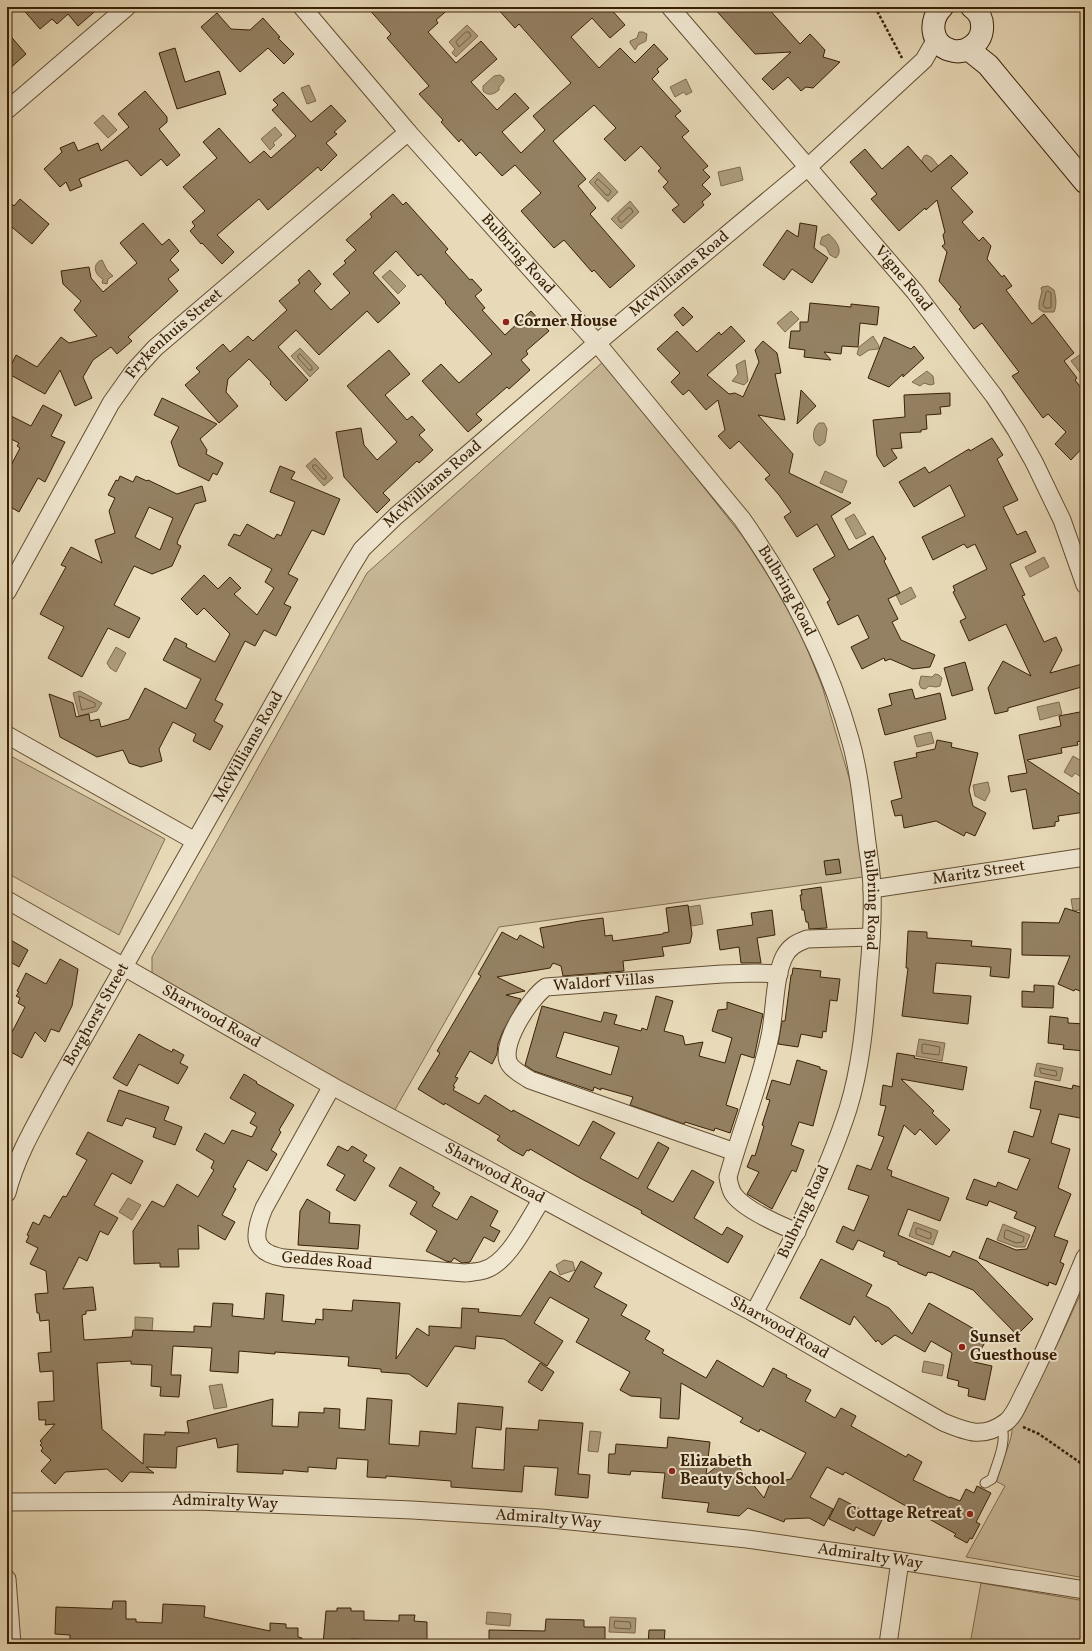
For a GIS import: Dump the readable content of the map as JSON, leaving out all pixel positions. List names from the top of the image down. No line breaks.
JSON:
{"streets":{"street":["Bulbring Road","McWilliams Road","Vigne Road","Frykenhuis Street","Maritz Street","Waldorf Villas","Borghorst Street","Sharwood Road","Geddes Road","Admiralty Way"]},"crossings":[["Bulbring Road","McWilliams Road"],["Bulbring Road","Frykenhuis Street"],["Bulbring Road","Maritz Street"],["Bulbring Road","Sharwood Road"],["McWilliams Road","Vigne Road"],["McWilliams Road","Borghorst Street"],["Borghorst Street","Sharwood Road"],["Sharwood Road","Geddes Road"]],"places":["Corner House","Sunset Guesthouse","Elizabeth Beauty School","Cottage Retreat"]}
